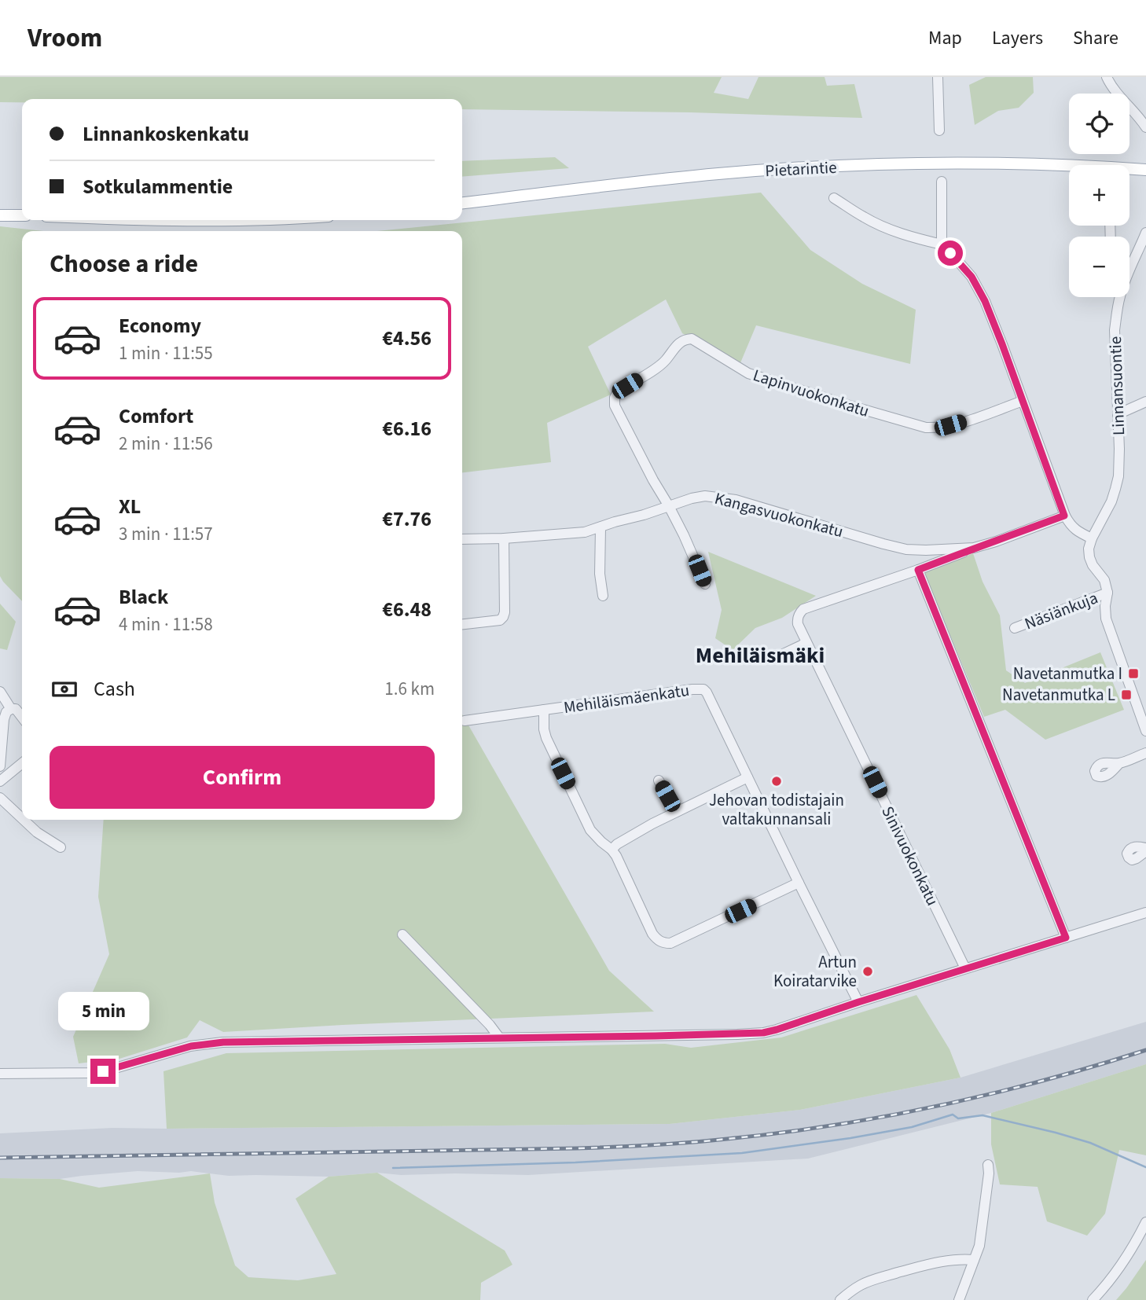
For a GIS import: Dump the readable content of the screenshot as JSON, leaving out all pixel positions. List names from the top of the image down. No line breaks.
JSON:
{"streets":{"main road":["Pietarintie"],"street":["Linnansuontie","Lapinvuokonkatu","Kangasvuokonkatu","Näsiänkuja","Mehiläismäenkatu","Sinivuokonkatu"]},"crossings":[["Lapinvuokonkatu","Kangasvuokonkatu"]],"districts":["Mehiläismäki"],"places":{"transit":["Navetanmutka I","Navetanmutka L"],"other":["Jehovan todistajain valtakunnansali","Artun Koiratarvike"]},"page":{"header":"Vroom","nav":["Map","Layers","Share"],"map_buttons":["+","−"],"banner":["Linnankoskenkatu","Sotkulammentie"],"heading":"Choose a ride","list":[{"name":"Economy","note":"1 min · 11:55","value":"€4.56"},{"name":"Comfort","note":"2 min · 11:56","value":"€6.16"},{"name":"XL","note":"3 min · 11:57","value":"€7.76"},{"name":"Black","note":"4 min · 11:58","value":"€6.48"}],"pay":["Cash","1.6 km"],"buttons":"Confirm","bubble":"5 min"}}
